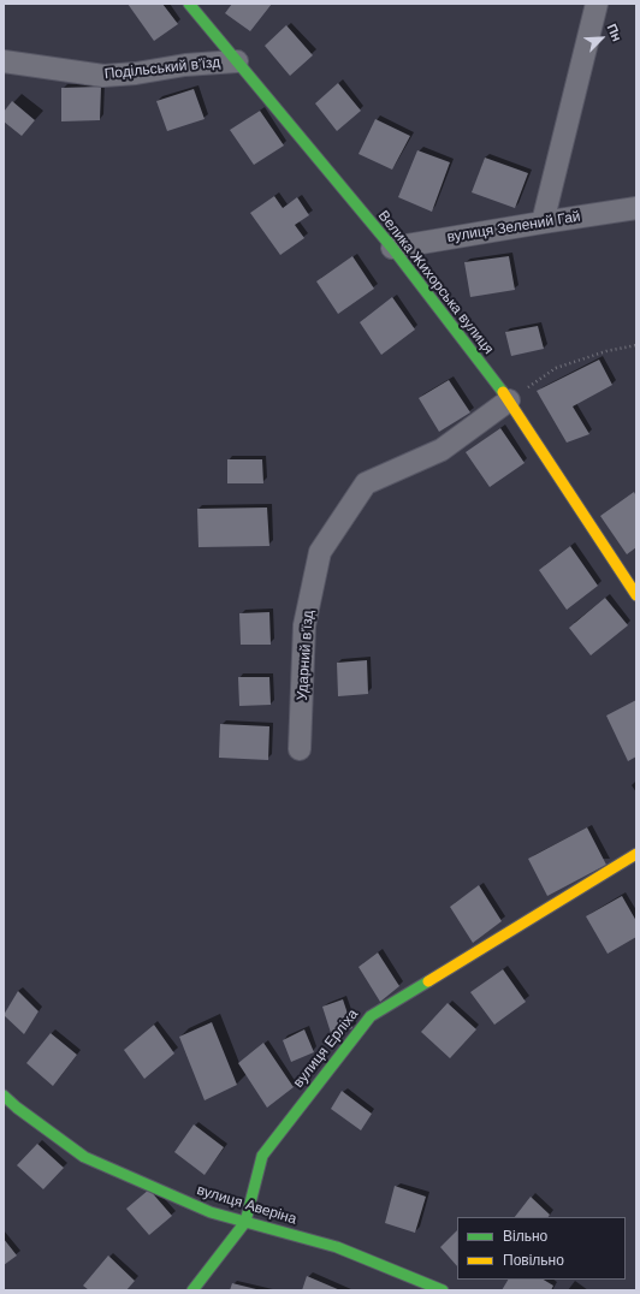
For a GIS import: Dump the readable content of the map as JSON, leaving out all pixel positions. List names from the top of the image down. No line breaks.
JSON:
{"streets":{"street":["Подільський в’їзд","вулиця Зелений Гай","Велика Жихорська вулиця","Ударний в’їзд","вулиця Ерліха","вулиця Аверіна"]},"crossings":[["Подільський в’їзд","Велика Жихорська вулиця"],["вулиця Зелений Гай","Велика Жихорська вулиця"],["Велика Жихорська вулиця","Ударний в’їзд"],["вулиця Ерліха","вулиця Аверіна"]],"legend":["Вільно","Повільно"],"north":"top right"}
